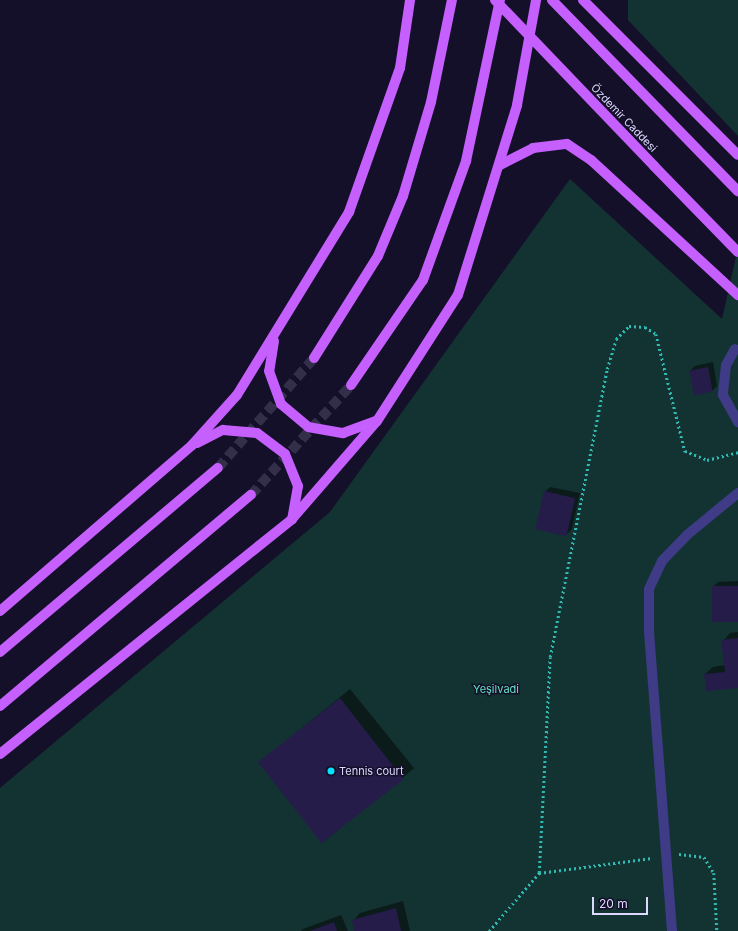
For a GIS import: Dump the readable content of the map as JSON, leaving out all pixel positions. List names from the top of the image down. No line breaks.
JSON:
{"streets":{"main road":["Özdemir Caddesi"]},"parks":["Yeşilvadi"],"places":["Tennis court"],"scale_bar":"20 m"}
